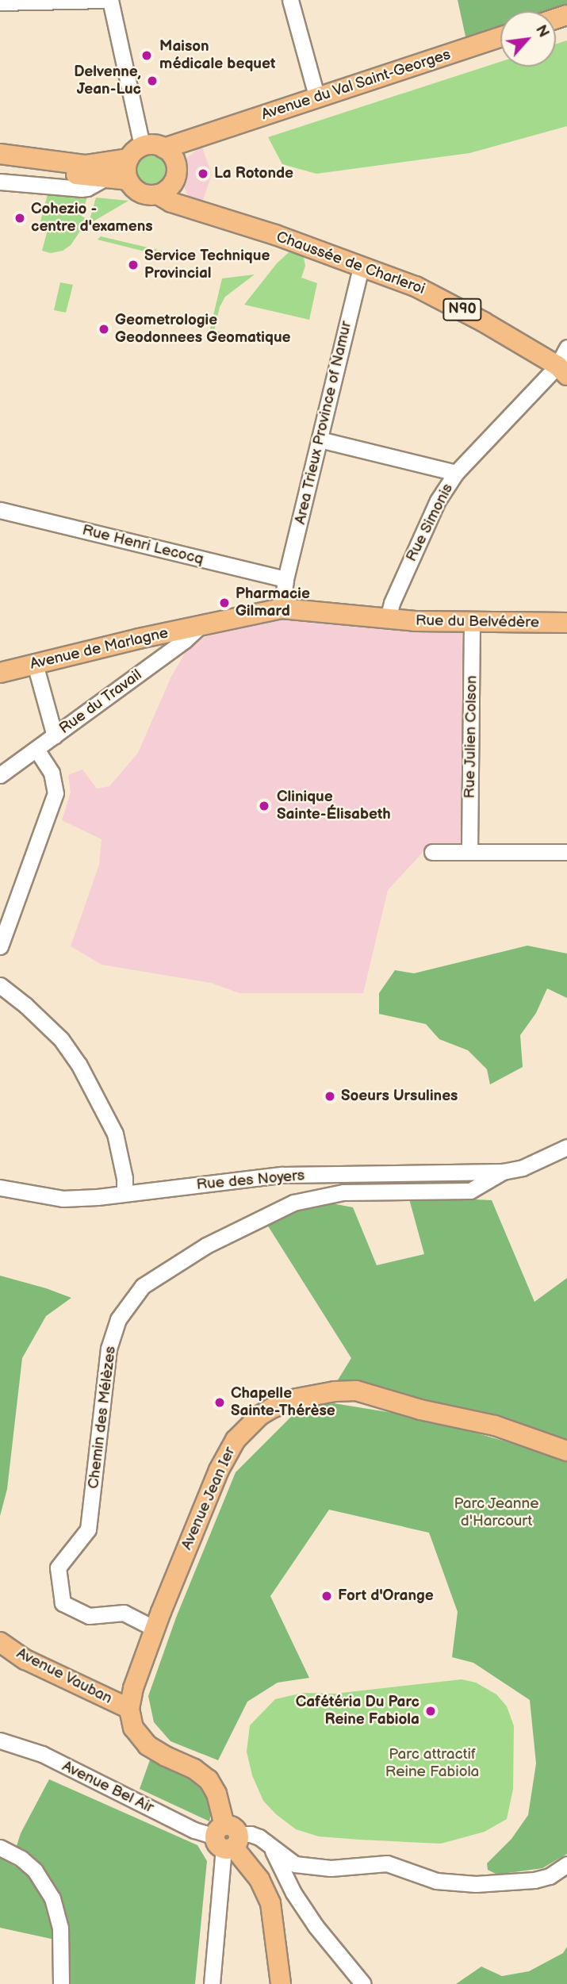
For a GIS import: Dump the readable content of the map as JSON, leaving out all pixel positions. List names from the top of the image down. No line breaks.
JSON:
{"streets":{"main road":["Avenue du Val Saint-Georges","Chaussée de Charleroi","N90","Rue du Belvédère","Avenue de Marlagne","Avenue Jean Ier","Avenue Vauban"],"street":["Area Trieux Province of Namur","Rue Simonis","Rue Henri Lecocq","Rue du Travail","Rue Julien Colson","Rue des Noyers","Chemin des Mélèzes","Avenue Bel Air"]},"crossings":[["Avenue du Val Saint-Georges","Chaussée de Charleroi"],["Avenue du Val Saint-Georges","N90"],["Chaussée de Charleroi","N90"],["Chaussée de Charleroi","Area Trieux Province of Namur"],["Chaussée de Charleroi","Rue Simonis"],["Area Trieux Province of Namur","Rue Henri Lecocq"],["Area Trieux Province of Namur","Rue du Belvédère"],["Area Trieux Province of Namur","Avenue de Marlagne"],["Rue Simonis","Rue du Belvédère"],["Rue du Belvédère","Avenue de Marlagne"],["Rue du Belvédère","Rue Julien Colson"],["Avenue de Marlagne","Rue du Travail"],["Rue des Noyers","Chemin des Mélèzes"],["Chemin des Mélèzes","Avenue Jean Ier"],["Avenue Jean Ier","Avenue Vauban"]],"parks":["Parc Jeanne d'Harcourt","Parc attractif Reine Fabiola"],"places":["Maison médicale bequet","Delvenne, Jean-Luc","La Rotonde","Cohezio - centre d'examens","Service Technique Provincial","Geometrologie Geodonnees Geomatique","Pharmacie Gilmard","Clinique Sainte-Élisabeth","Soeurs Ursulines","Chapelle Sainte-Thérèse","Fort d'Orange","Cafétéria Du Parc Reine Fabiola"],"north":"top right"}
